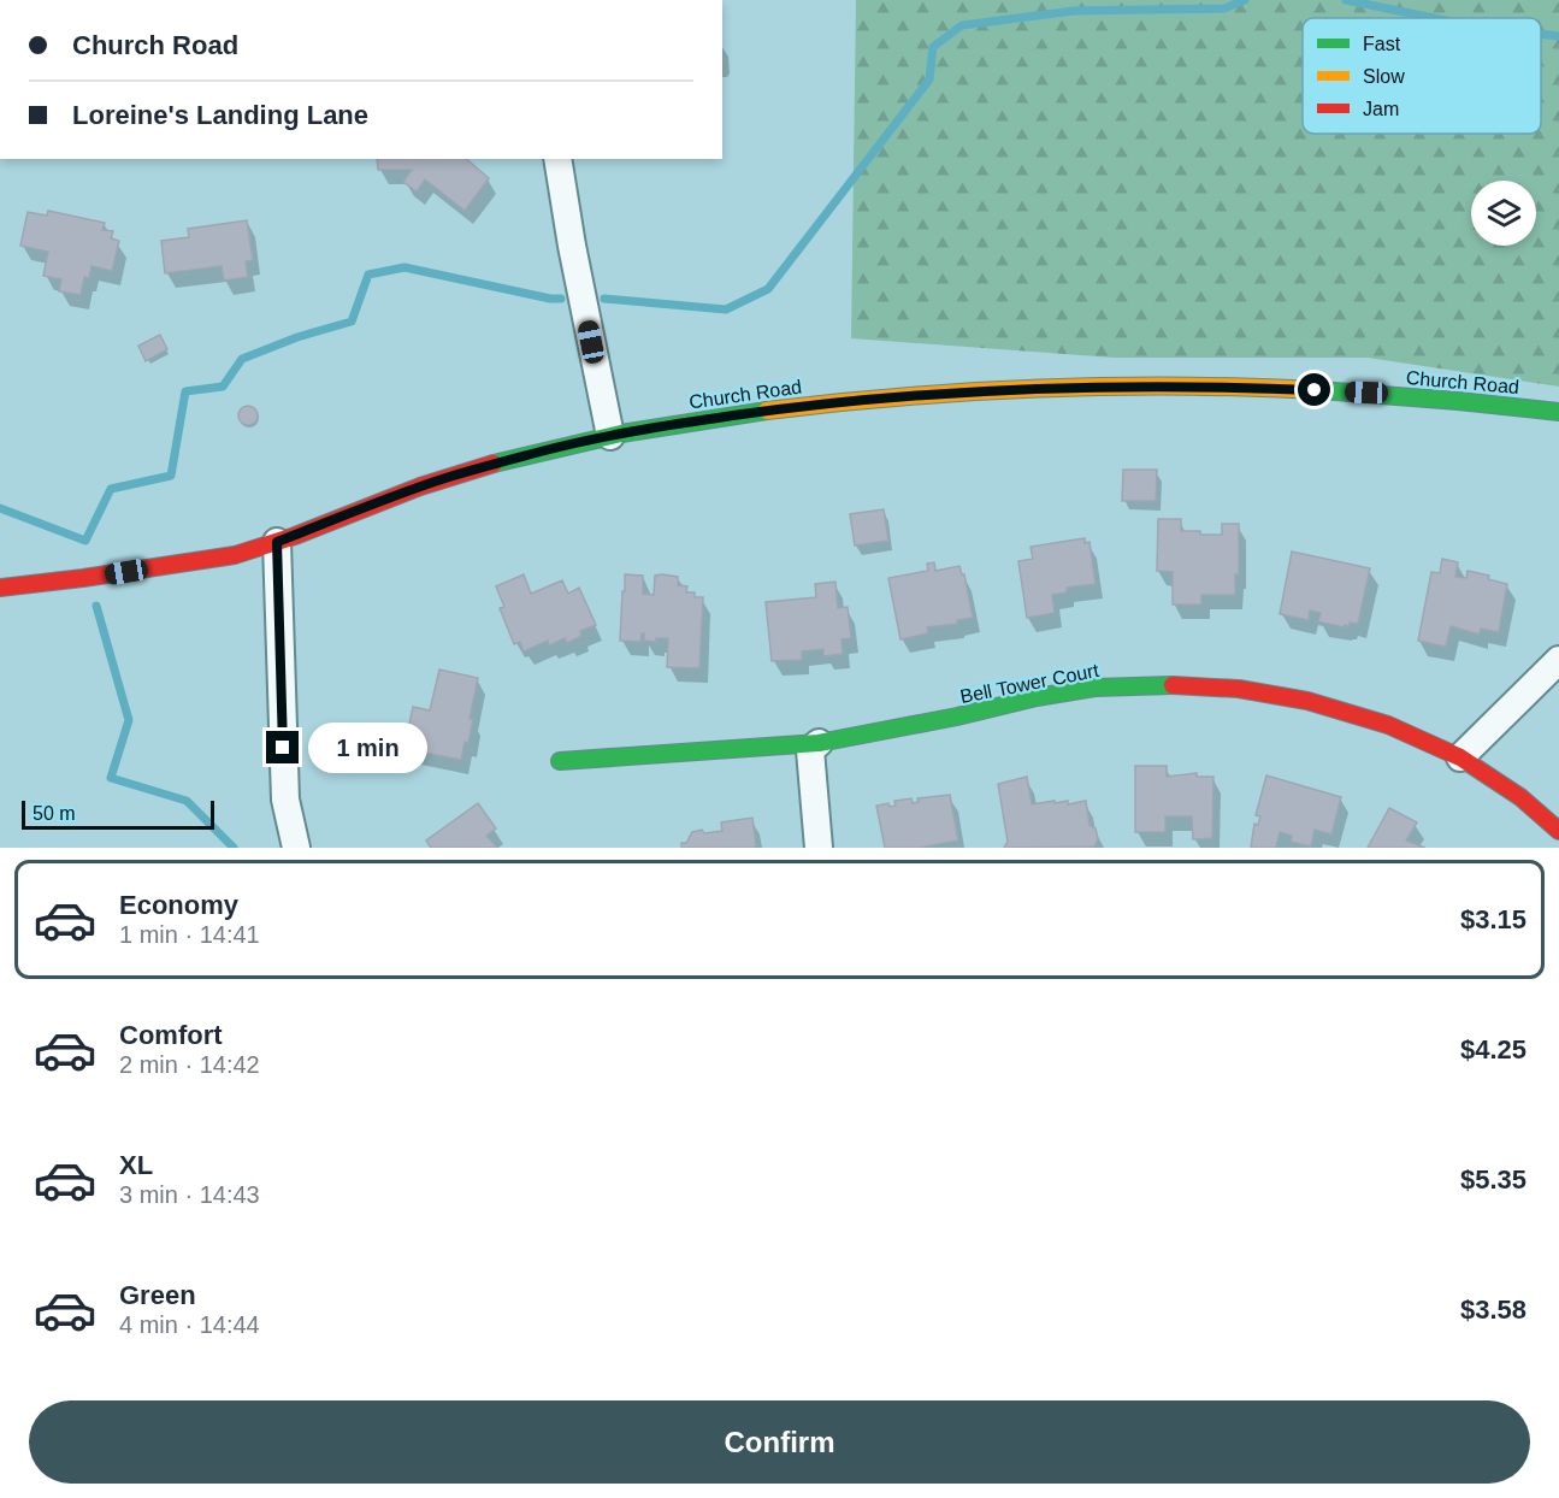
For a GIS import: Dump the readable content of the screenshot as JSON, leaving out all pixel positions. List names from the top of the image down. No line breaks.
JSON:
{"streets":{"main road":["Church Road","Bell Tower Court"]},"legend":["Fast","Slow","Jam"],"scale_bar":"50 m","page":{"banner":["Church Road","Loreine's Landing Lane"],"bubble":"1 min","scale":"50 m","list":[{"name":"Economy","note":"1 min · 14:41","value":"$3.15"},{"name":"Comfort","note":"2 min · 14:42","value":"$4.25"},{"name":"XL","note":"3 min · 14:43","value":"$5.35"},{"name":"Green","note":"4 min · 14:44","value":"$3.58"}],"buttons":"Confirm"}}
